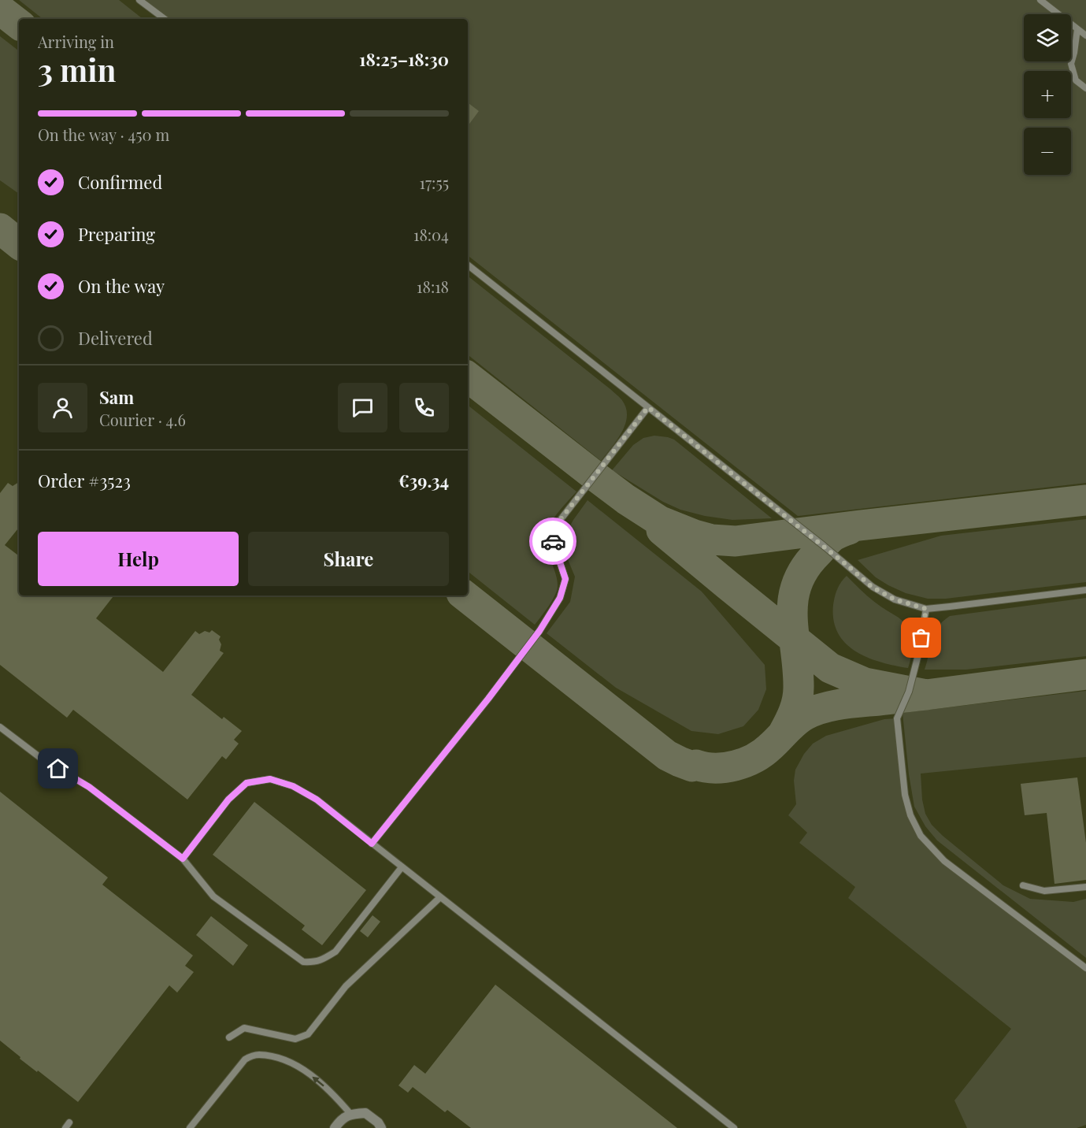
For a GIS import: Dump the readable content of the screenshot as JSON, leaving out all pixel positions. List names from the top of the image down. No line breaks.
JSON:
{"page":{"map_buttons":["+","−"],"heading":["3 min","Arriving in","18:25–18:30"],"panel":["Sam","Courier · 4.6","Order #3523","€39.34"],"bar":"On the way · 450 m","list":[["Confirmed","17:55"],["Preparing","18:04"],["On the way","18:18"],"Delivered"],"buttons":["Help","Share"]}}
